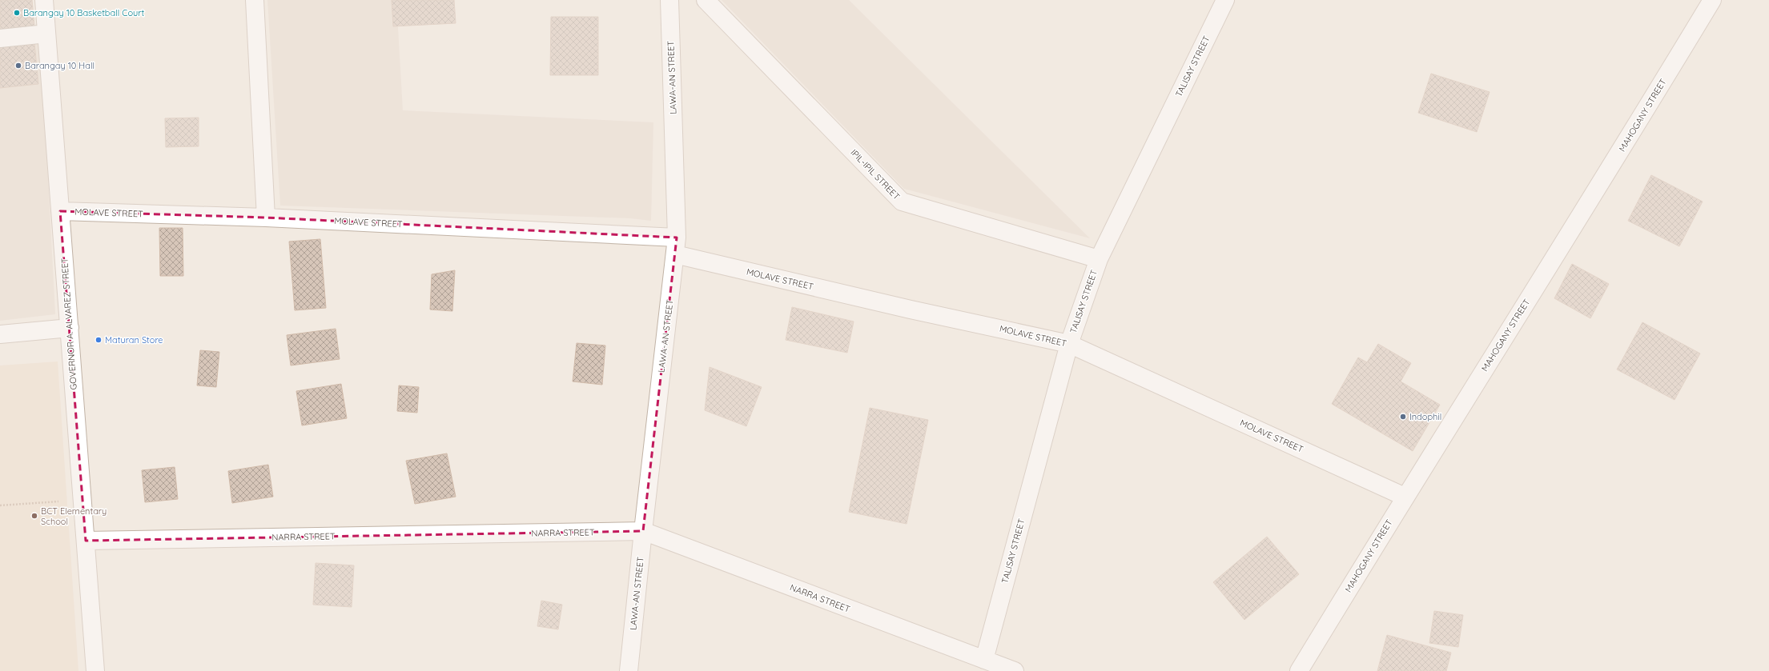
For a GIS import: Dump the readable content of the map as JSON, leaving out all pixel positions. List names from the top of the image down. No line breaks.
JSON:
{"streets":{"street":["TALISAY STREET","LAWA-AN STREET","MAHOGANY STREET","IPIL-IPIL STREET","MOLAVE STREET","GOVERNOR A. ALVAREZ STREET","NARRA STREET"]},"crossings":[["TALISAY STREET","IPIL-IPIL STREET"],["TALISAY STREET","MOLAVE STREET"],["TALISAY STREET","NARRA STREET"],["LAWA-AN STREET","MOLAVE STREET"],["LAWA-AN STREET","NARRA STREET"],["MAHOGANY STREET","MOLAVE STREET"],["MOLAVE STREET","GOVERNOR A. ALVAREZ STREET"],["GOVERNOR A. ALVAREZ STREET","NARRA STREET"]],"places":["Barangay 10 Basketball Court","Barangay 10 Hall","Maturan Store","Indophil","BCT Elementary School"]}
